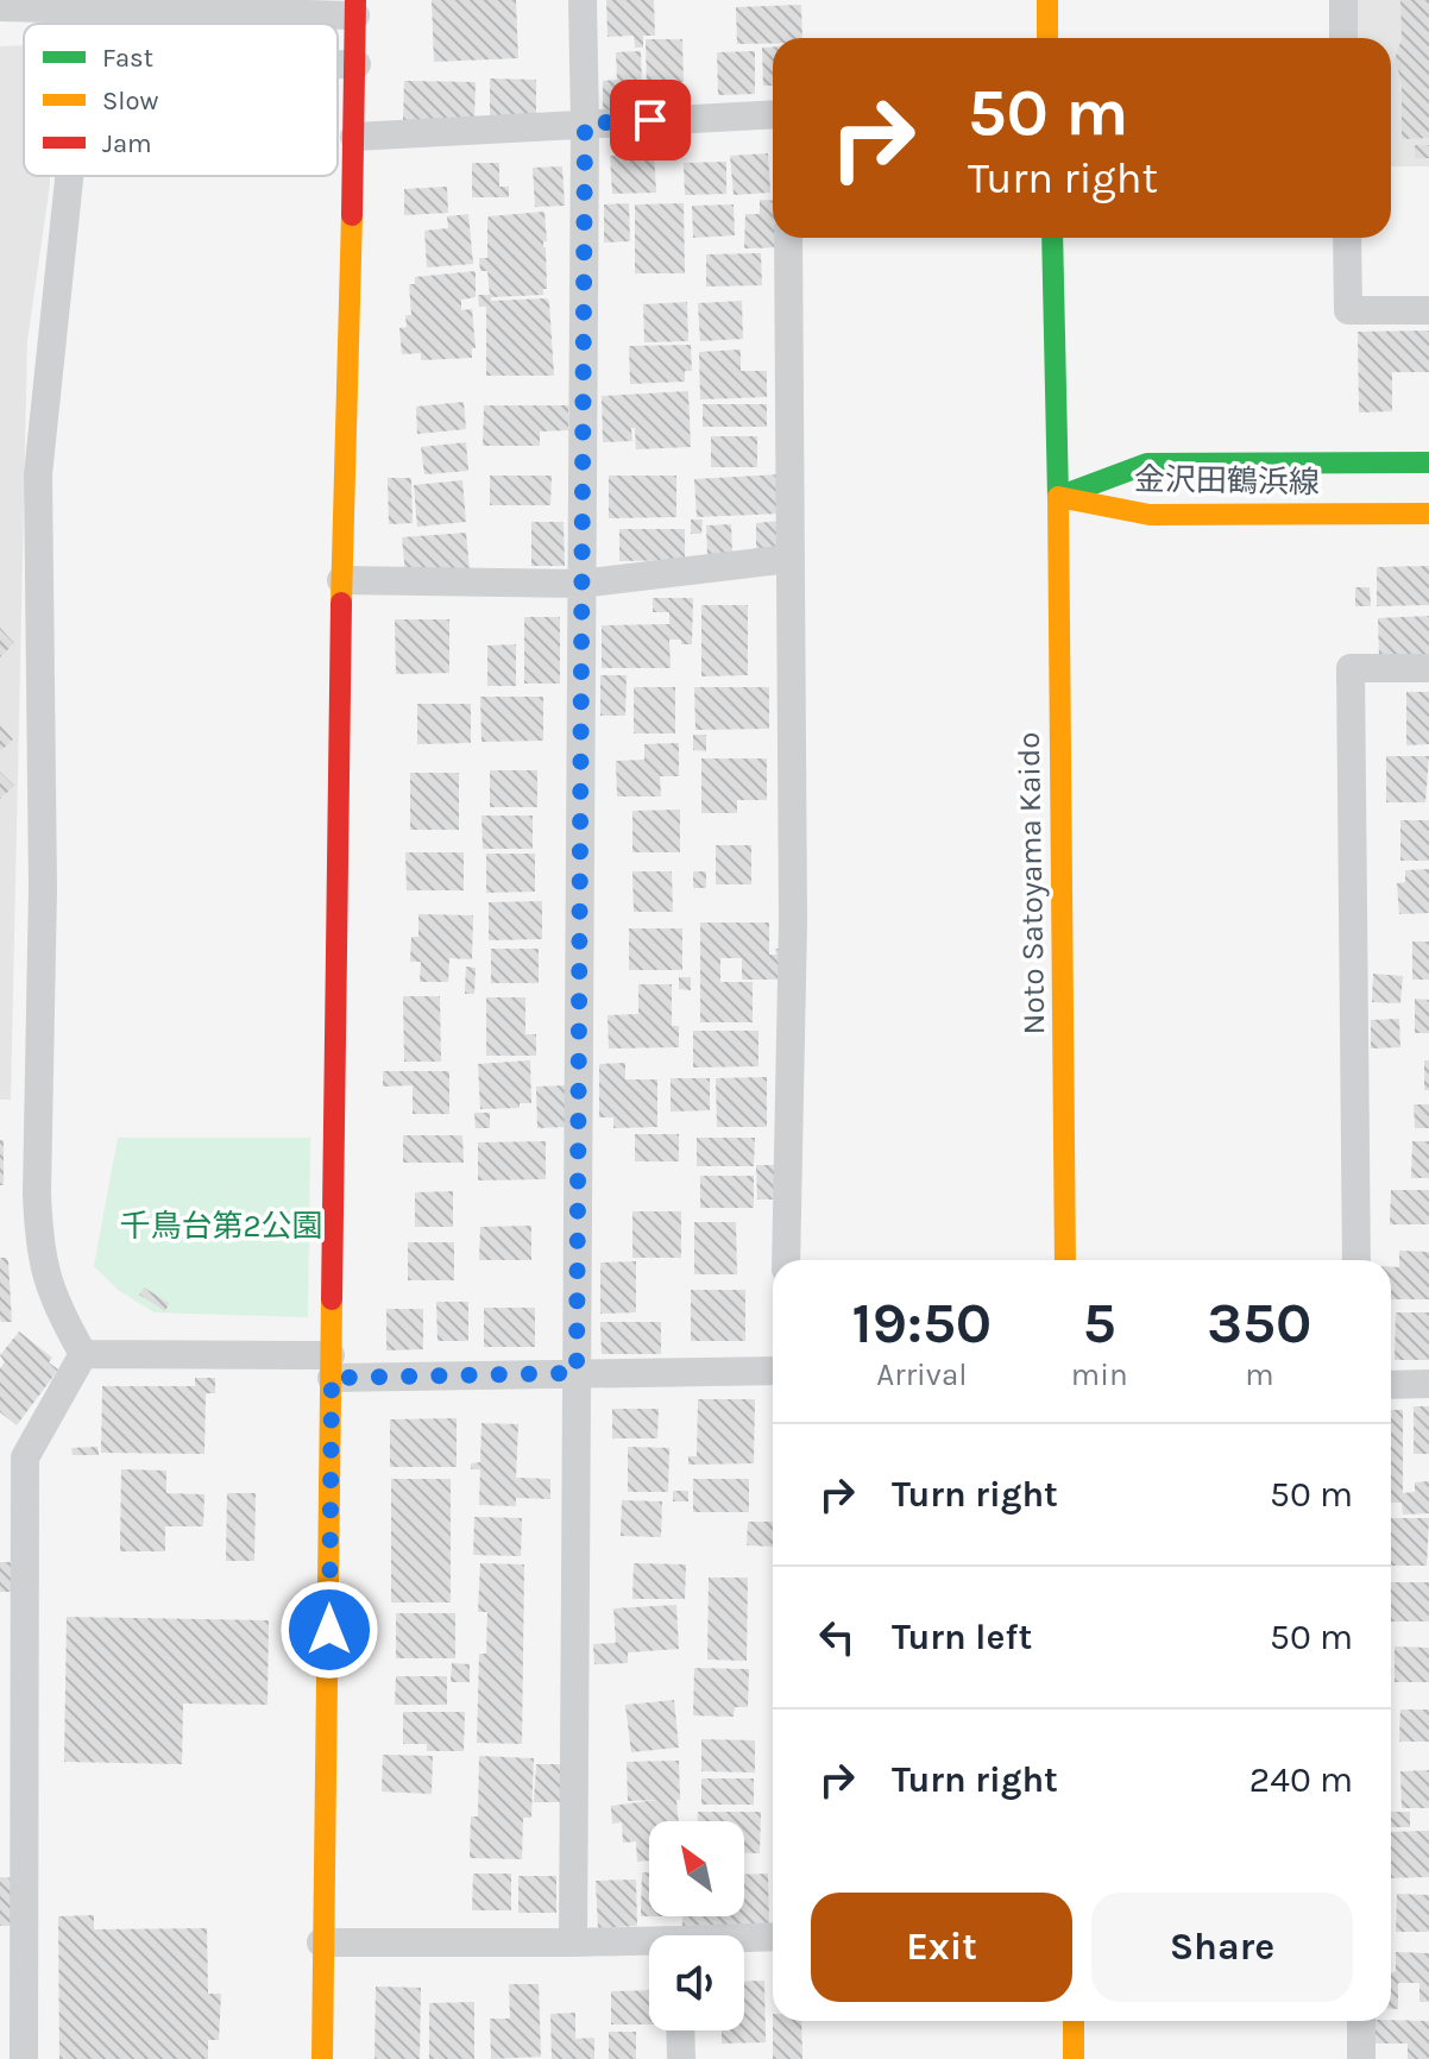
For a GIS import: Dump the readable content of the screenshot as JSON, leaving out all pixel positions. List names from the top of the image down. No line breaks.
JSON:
{"streets":{"main road":["金沢田鶴浜線","Noto Satoyama Kaido"]},"crossings":[["金沢田鶴浜線","Noto Satoyama Kaido"]],"parks":["千鳥台第2公園"],"legend":["Fast","Slow","Jam"],"north":"top left","page":{"turn":["50 m","Turn right"],"eta":["19:50","Arrival","5","min","350","m"],"list":[{"name":"Turn right","value":"50 m"},{"name":"Turn left","value":"50 m"},{"name":"Turn right","value":"240 m"}],"buttons":["Exit","Share"]}}
